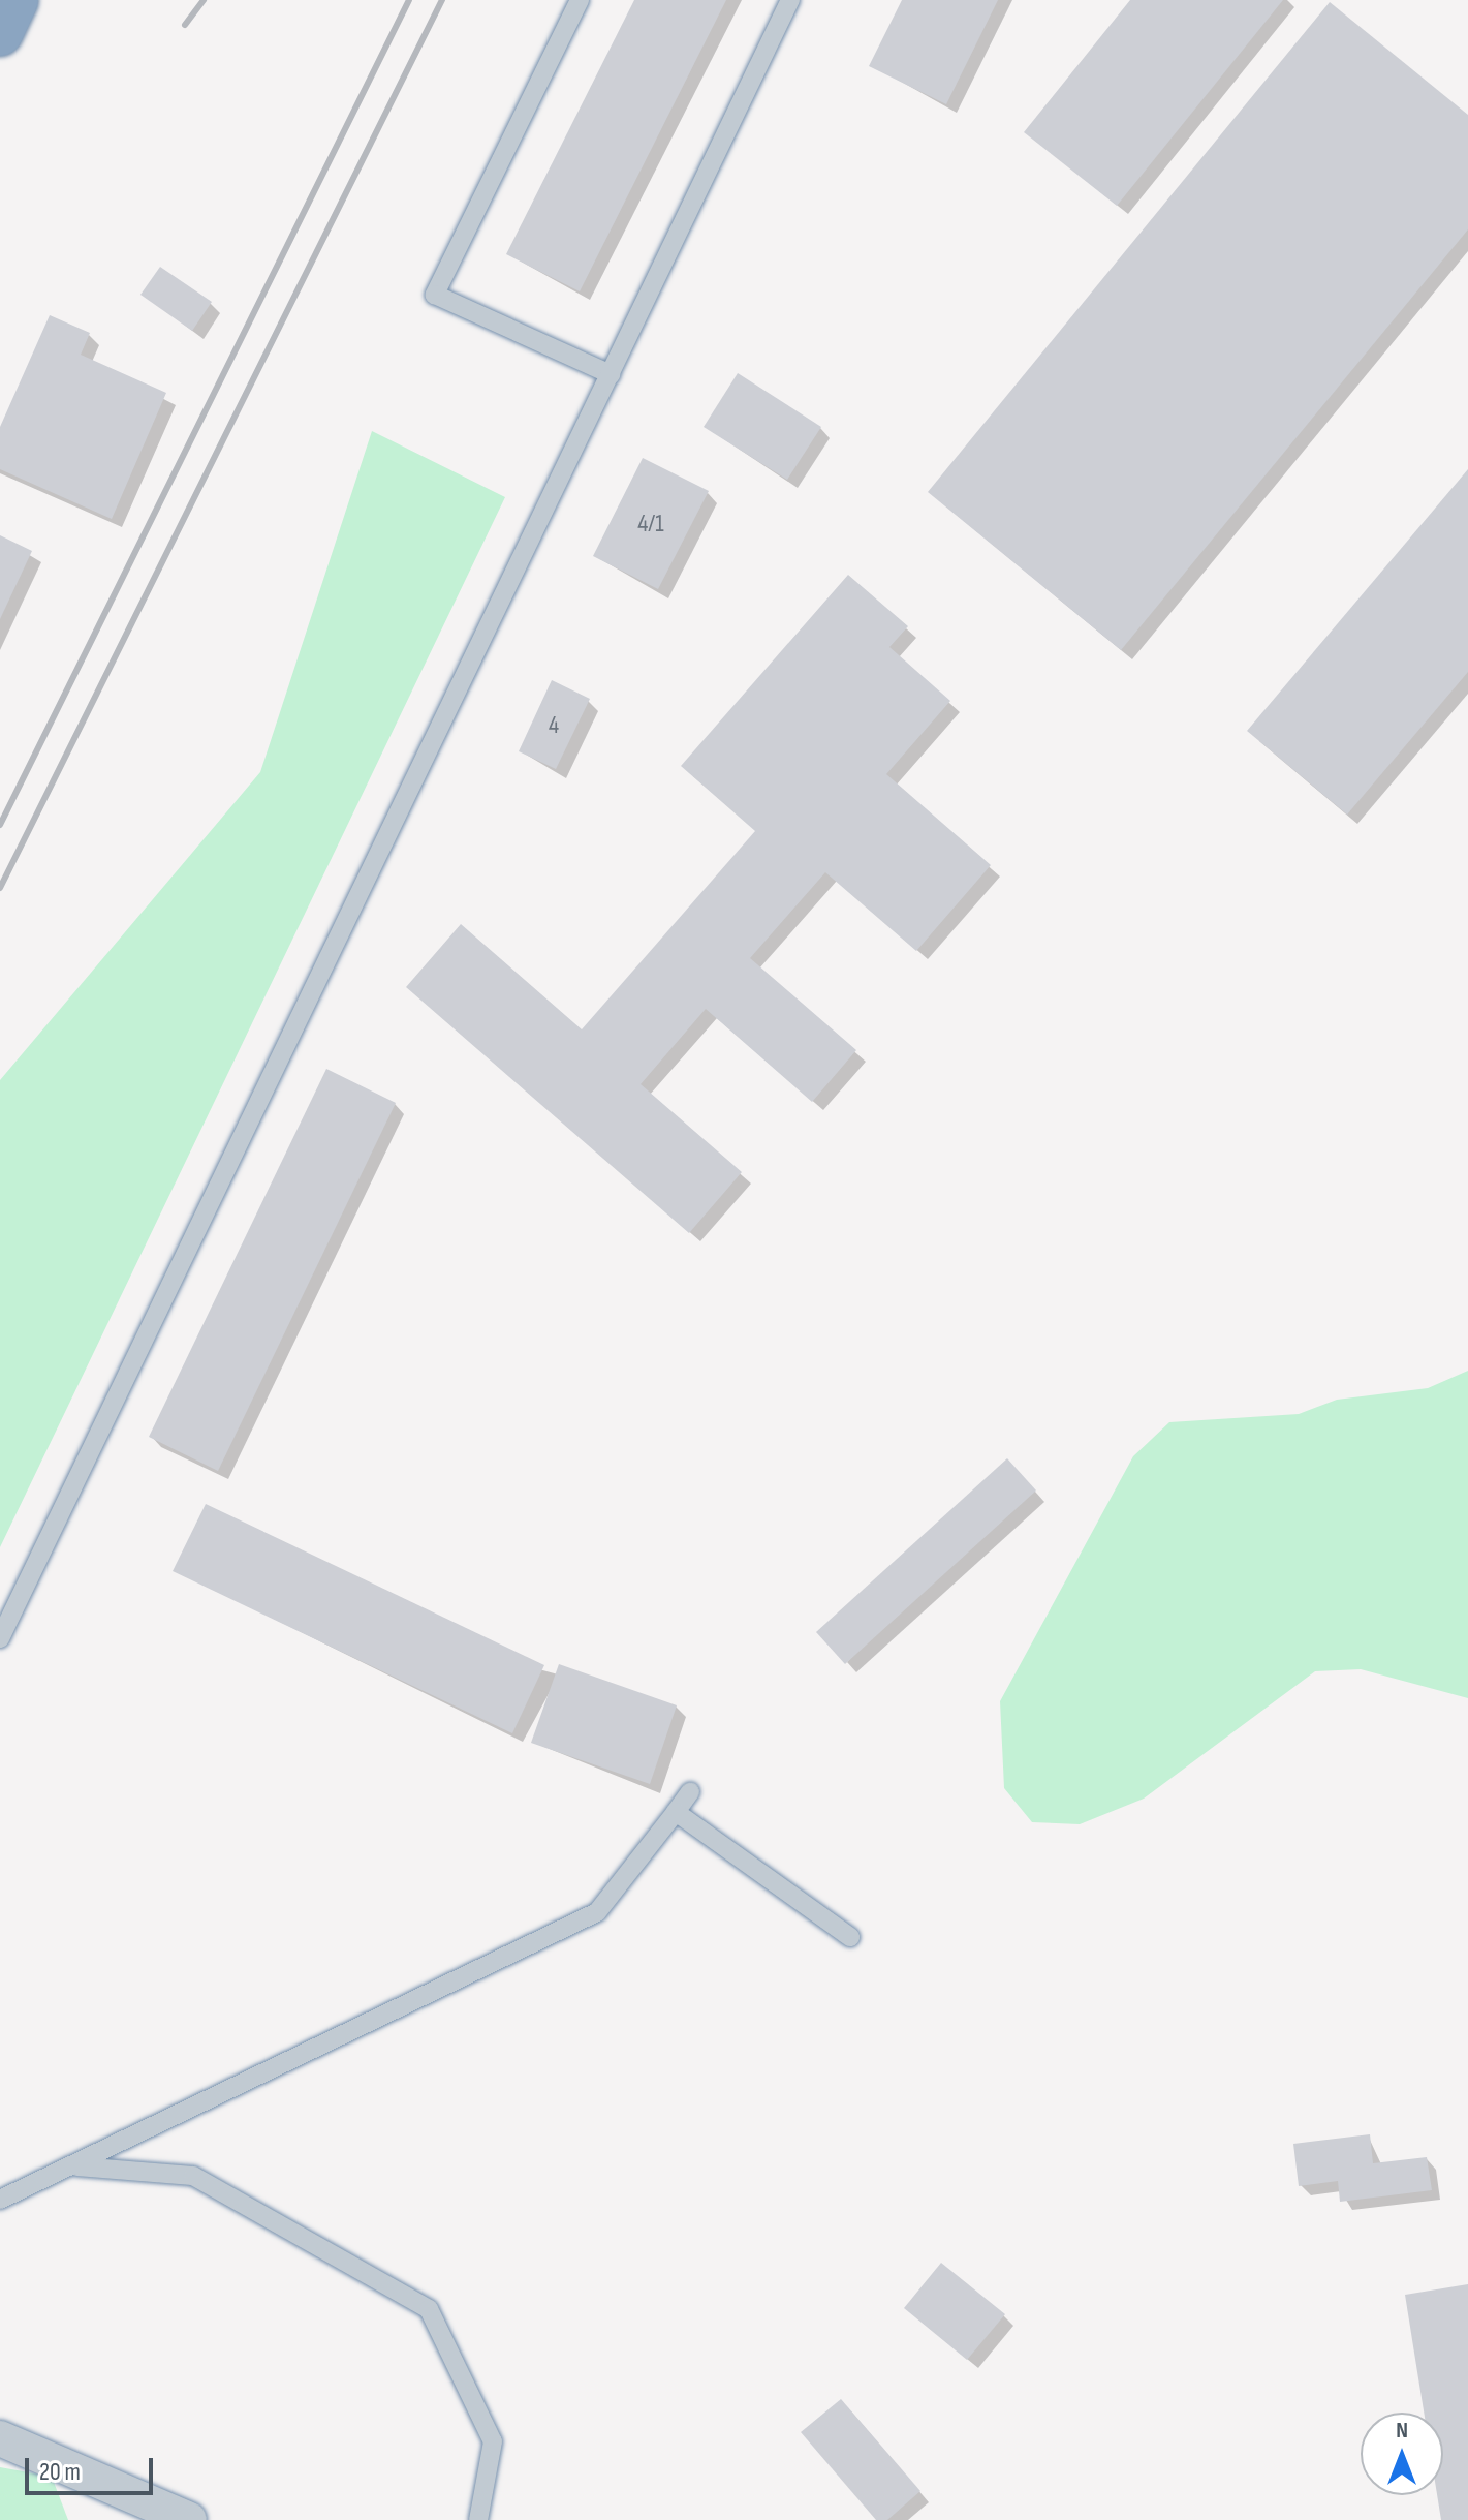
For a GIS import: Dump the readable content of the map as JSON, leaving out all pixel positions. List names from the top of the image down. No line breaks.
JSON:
{"house_numbers":["4/1","4"],"scale_bar":"20 m","north":"top"}
